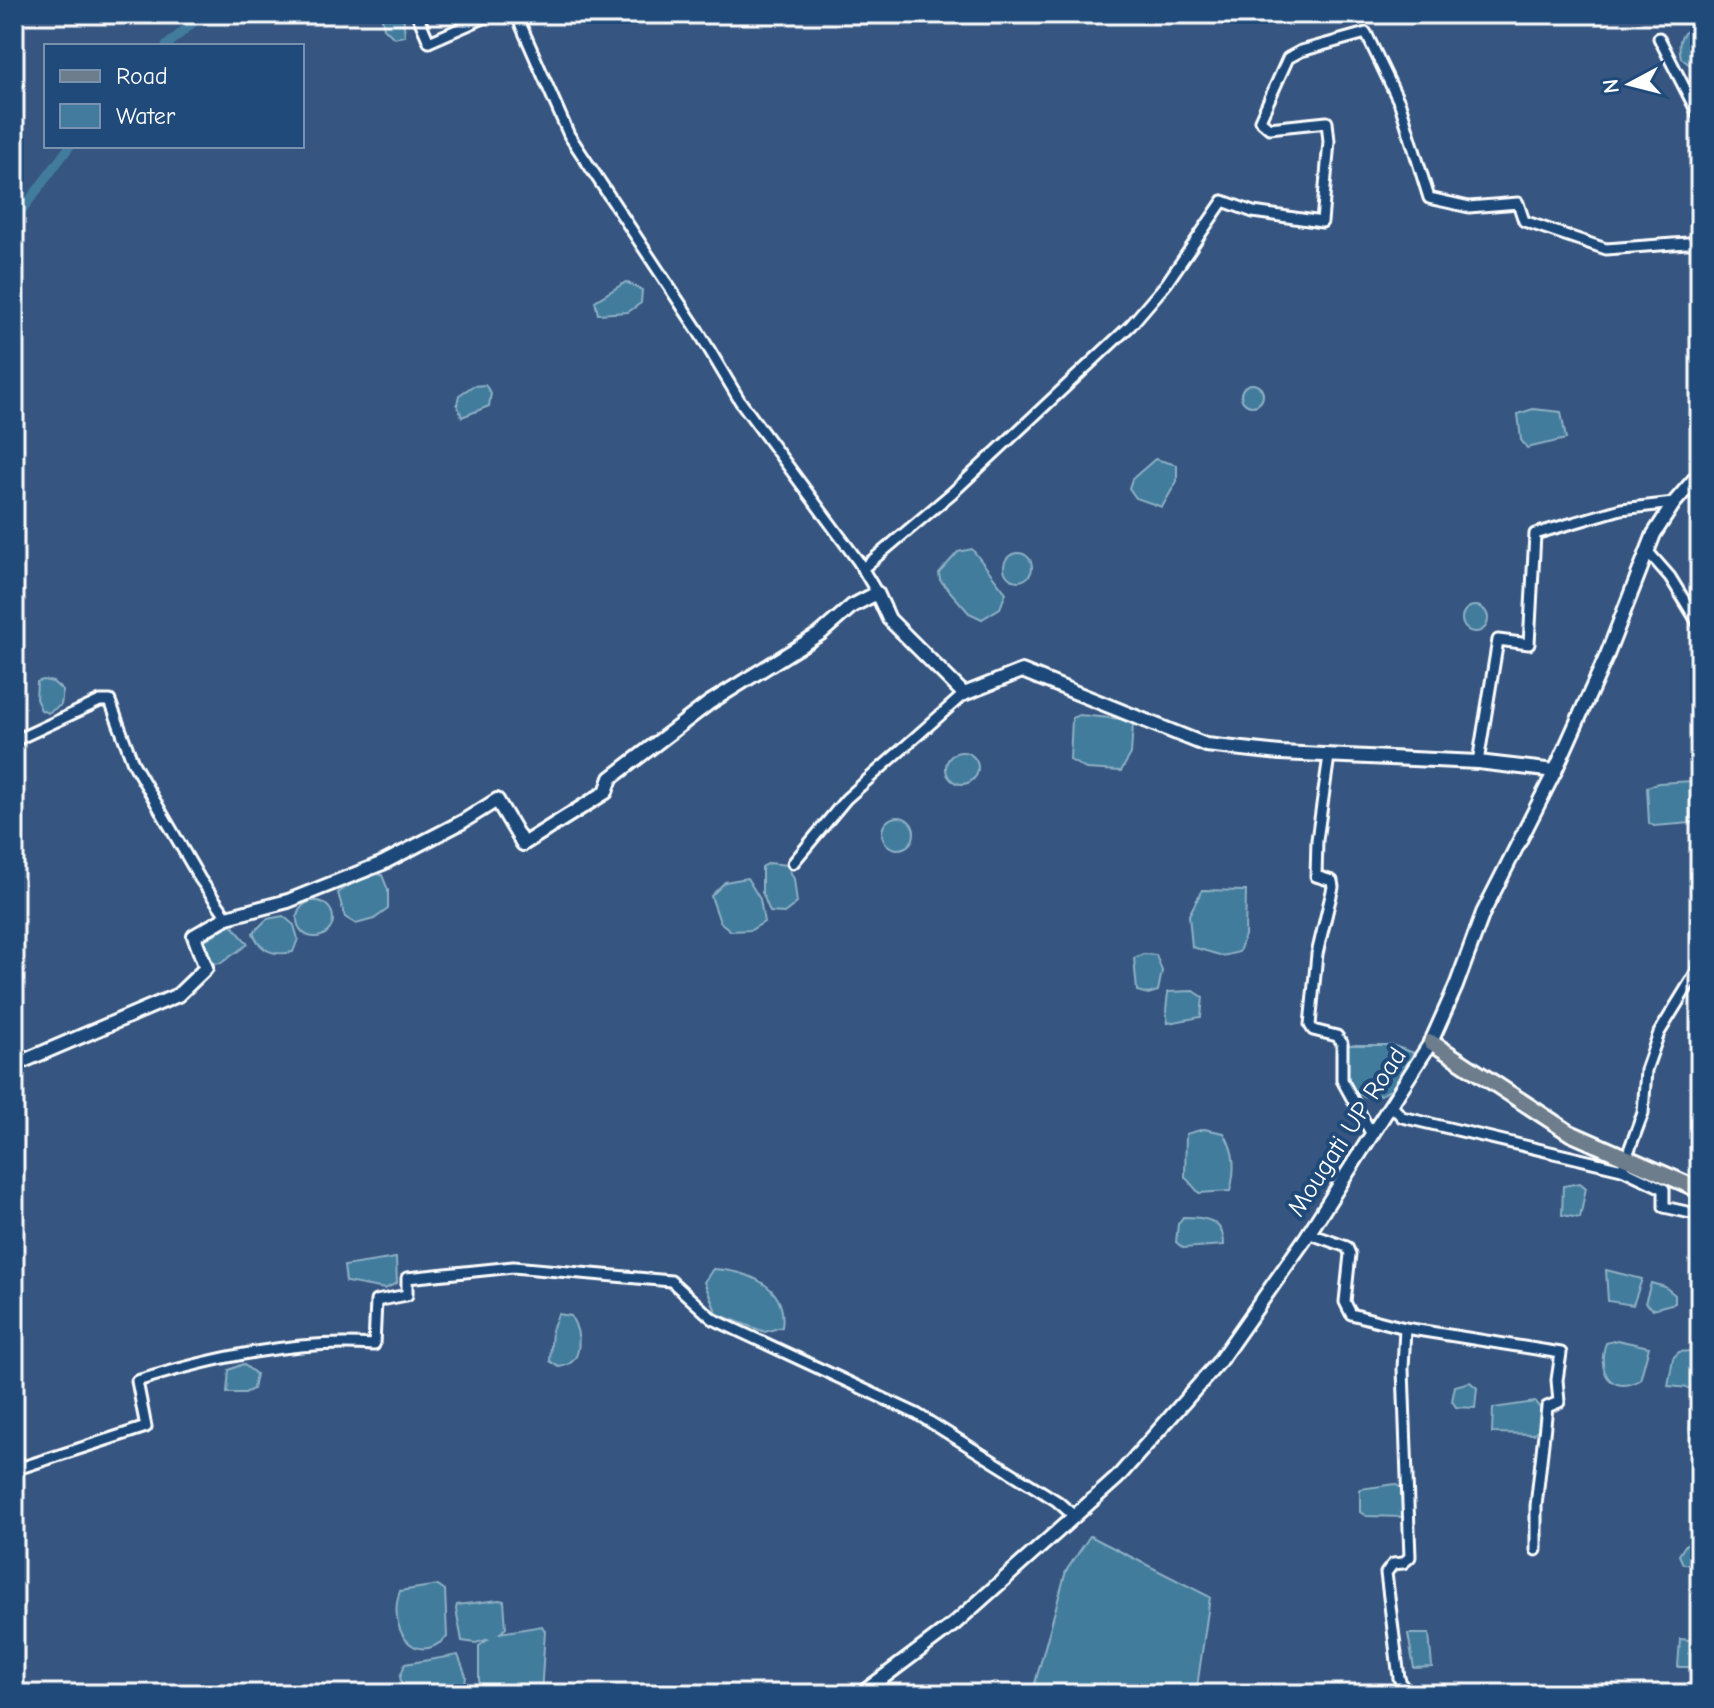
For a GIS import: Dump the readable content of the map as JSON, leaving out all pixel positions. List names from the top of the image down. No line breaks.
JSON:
{"streets":{"street":["Mougati UP Road"]},"legend":["Road","Water"],"north":"left"}
